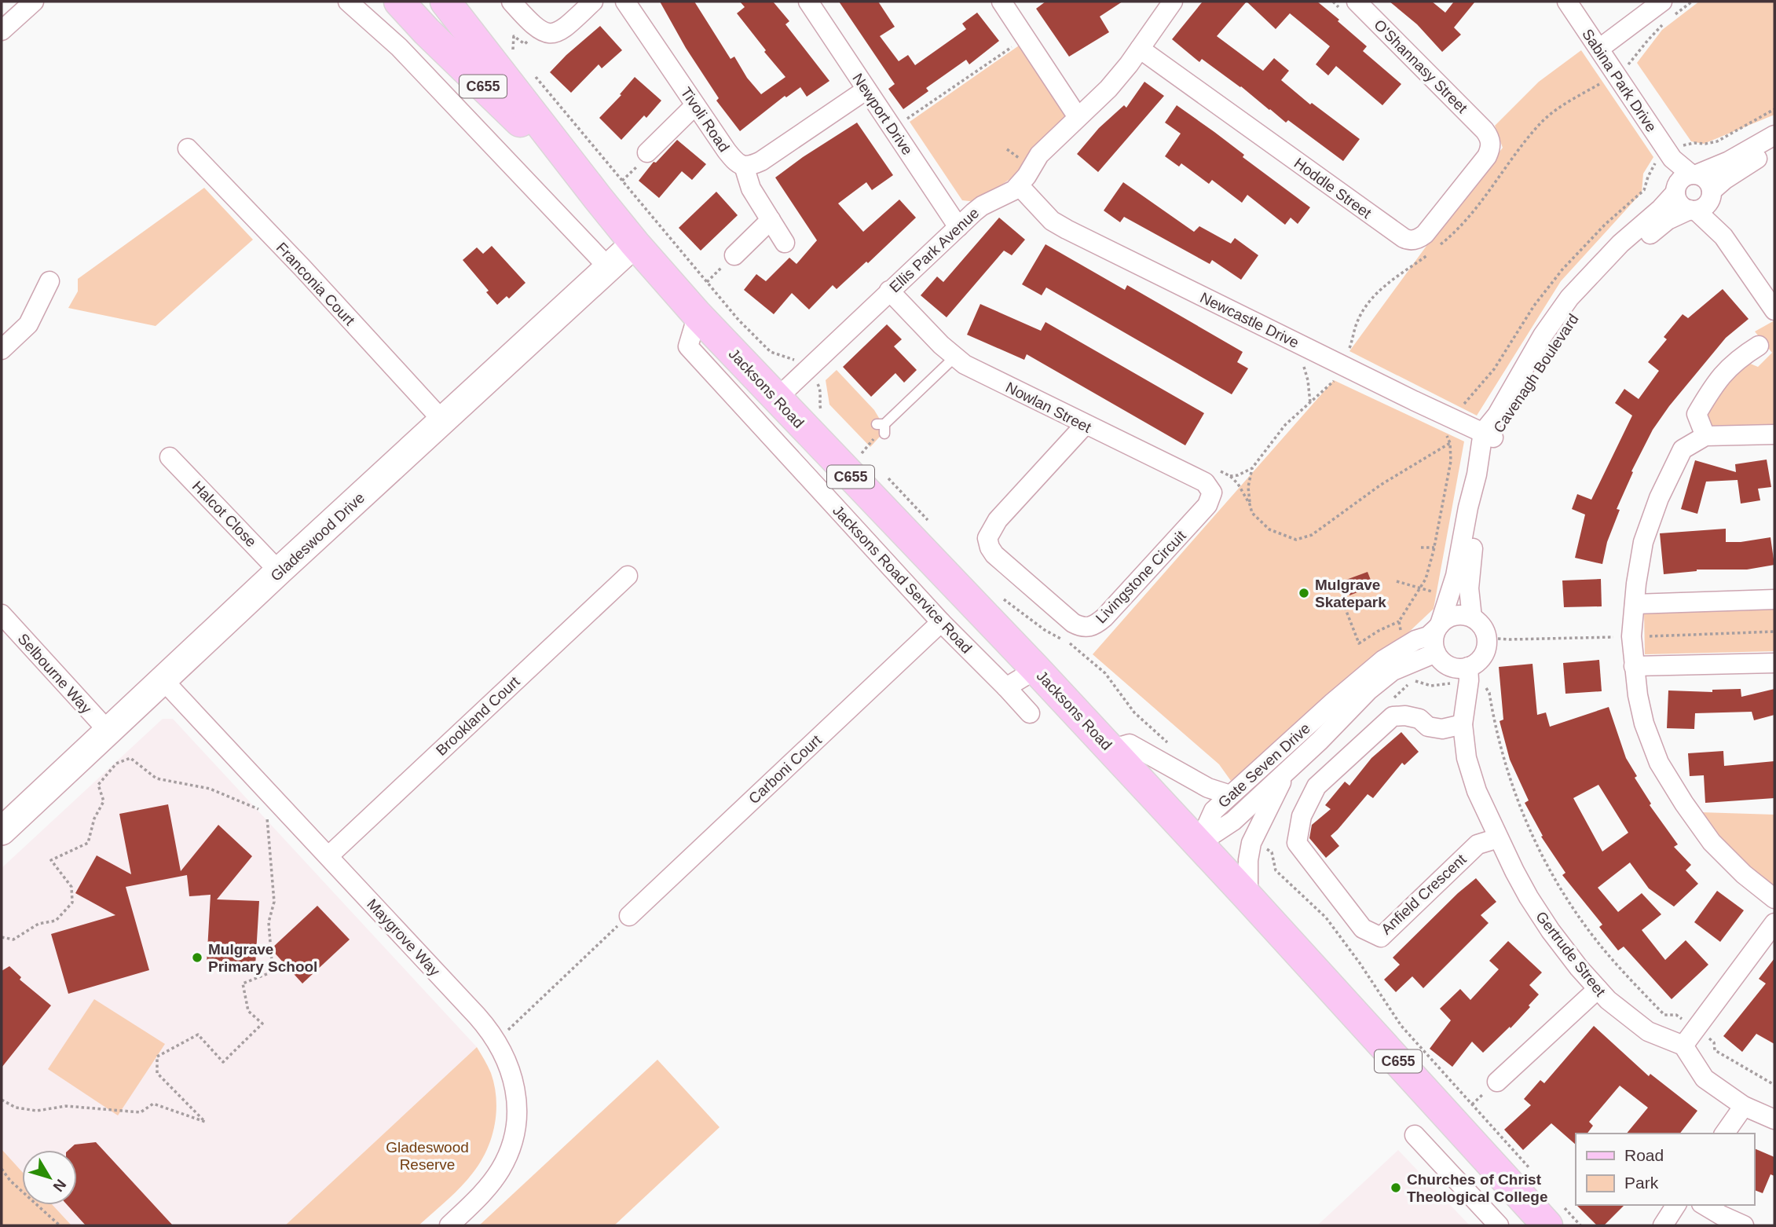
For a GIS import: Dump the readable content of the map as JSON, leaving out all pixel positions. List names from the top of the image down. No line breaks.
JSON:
{"streets":{"main road":["C655","Jacksons Road"],"street":["O'Shannasy Street","Sabina Park Drive","Newport Drive","Tivoli Road","Hoddle Street","Ellis Park Avenue","Franconia Court","Newcastle Drive","Cavenagh Boulevard","Nowlan Street","Halcot Close","Gladeswood Drive","Livingstone Circuit","Jacksons Road Service Road","Selbourne Way","Brookland Court","Gate Seven Drive","Carboni Court","Anfield Crescent","Maygrove Way","Gertrude Street"]},"crossings":[["O'Shannasy Street","Hoddle Street"],["Sabina Park Drive","Cavenagh Boulevard"],["Newport Drive","Tivoli Road"],["Newport Drive","Ellis Park Avenue"],["Hoddle Street","Ellis Park Avenue"],["Ellis Park Avenue","Newcastle Drive"],["Ellis Park Avenue","Jacksons Road"],["Ellis Park Avenue","Nowlan Street"],["Franconia Court","Gladeswood Drive"],["Newcastle Drive","Cavenagh Boulevard"],["Cavenagh Boulevard","Gate Seven Drive"],["Cavenagh Boulevard","Gertrude Street"],["Jacksons Road","Gladeswood Drive"],["Jacksons Road","Jacksons Road Service Road"],["Jacksons Road","Gate Seven Drive"],["Nowlan Street","Livingstone Circuit"],["Halcot Close","Gladeswood Drive"],["Gladeswood Drive","Selbourne Way"],["Gladeswood Drive","Maygrove Way"],["Jacksons Road Service Road","Carboni Court"],["Brookland Court","Maygrove Way"],["Gate Seven Drive","Gertrude Street"],["Anfield Crescent","Gertrude Street"]],"parks":["Gladeswood Reserve"],"places":["Mulgrave Skatepark","Mulgrave Primary School","Churches of Christ Theological College"],"legend":["Road","Park"],"north":"bottom right"}
